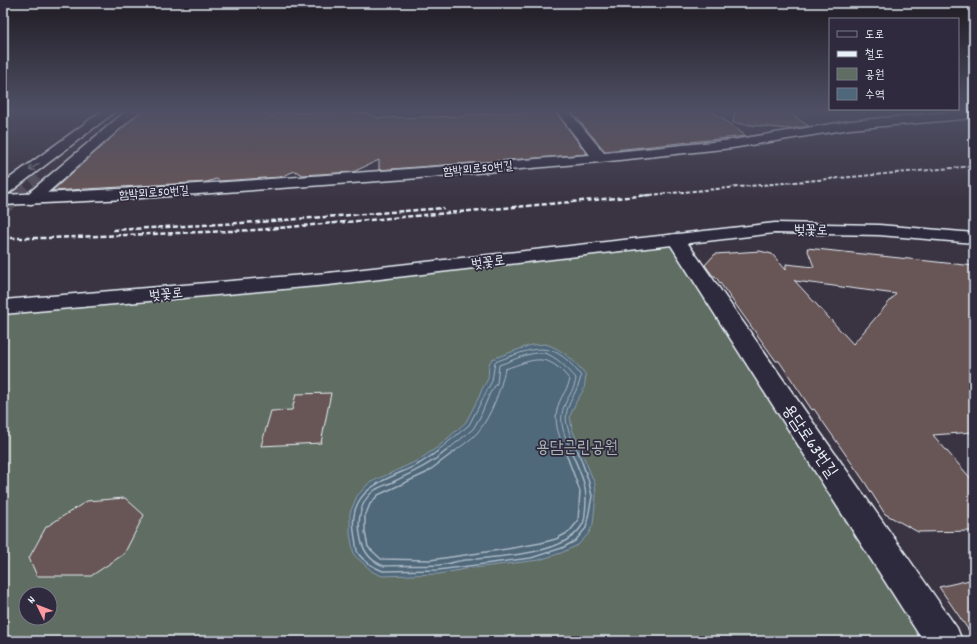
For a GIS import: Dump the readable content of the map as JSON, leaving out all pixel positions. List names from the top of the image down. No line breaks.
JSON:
{"streets":{"street":["함박뫼로50번길","벚꽃로","용담로63번길"]},"crossings":[["벚꽃로","용담로63번길"]],"parks":["용담근린공원"],"legend":["도로","철도","공원","수역"],"north":"top left"}
